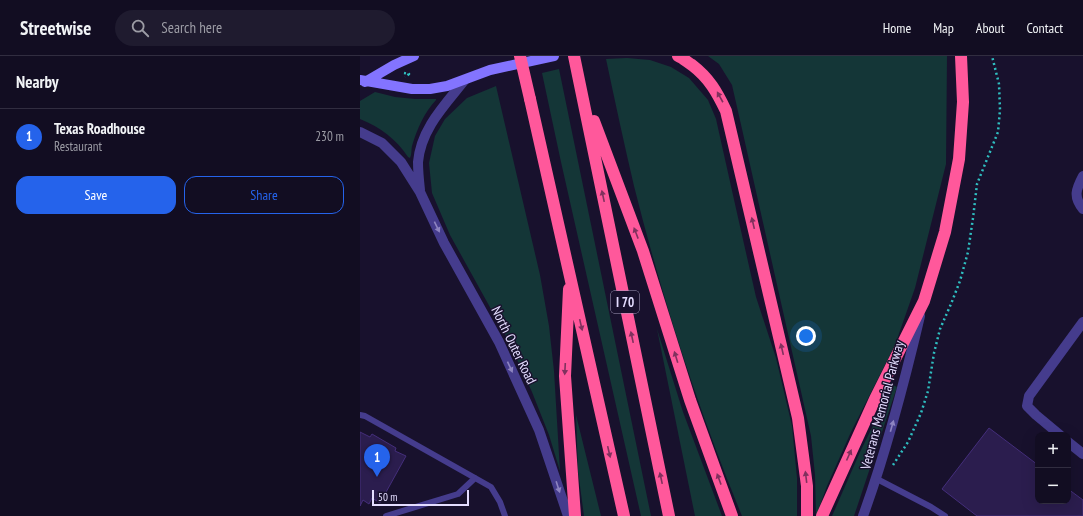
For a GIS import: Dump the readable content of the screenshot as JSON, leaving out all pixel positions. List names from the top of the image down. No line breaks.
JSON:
{"streets":{"highway":["I 70"],"street":["North Outer Road","Veterans Memorial Parkway"]},"one_way":["North Outer Road","Veterans Memorial Parkway"],"scale_bar":"50 m","page":{"header":"Streetwise","search":"Search here","nav":["Home","Map","About","Contact"],"heading":"Nearby","list":[{"mark":"1","name":"Texas Roadhouse","note":"Restaurant","value":"230 m"}],"buttons":["Save","Share"],"map_buttons":["+","−"],"pins":"1","scale":"50 m"}}
